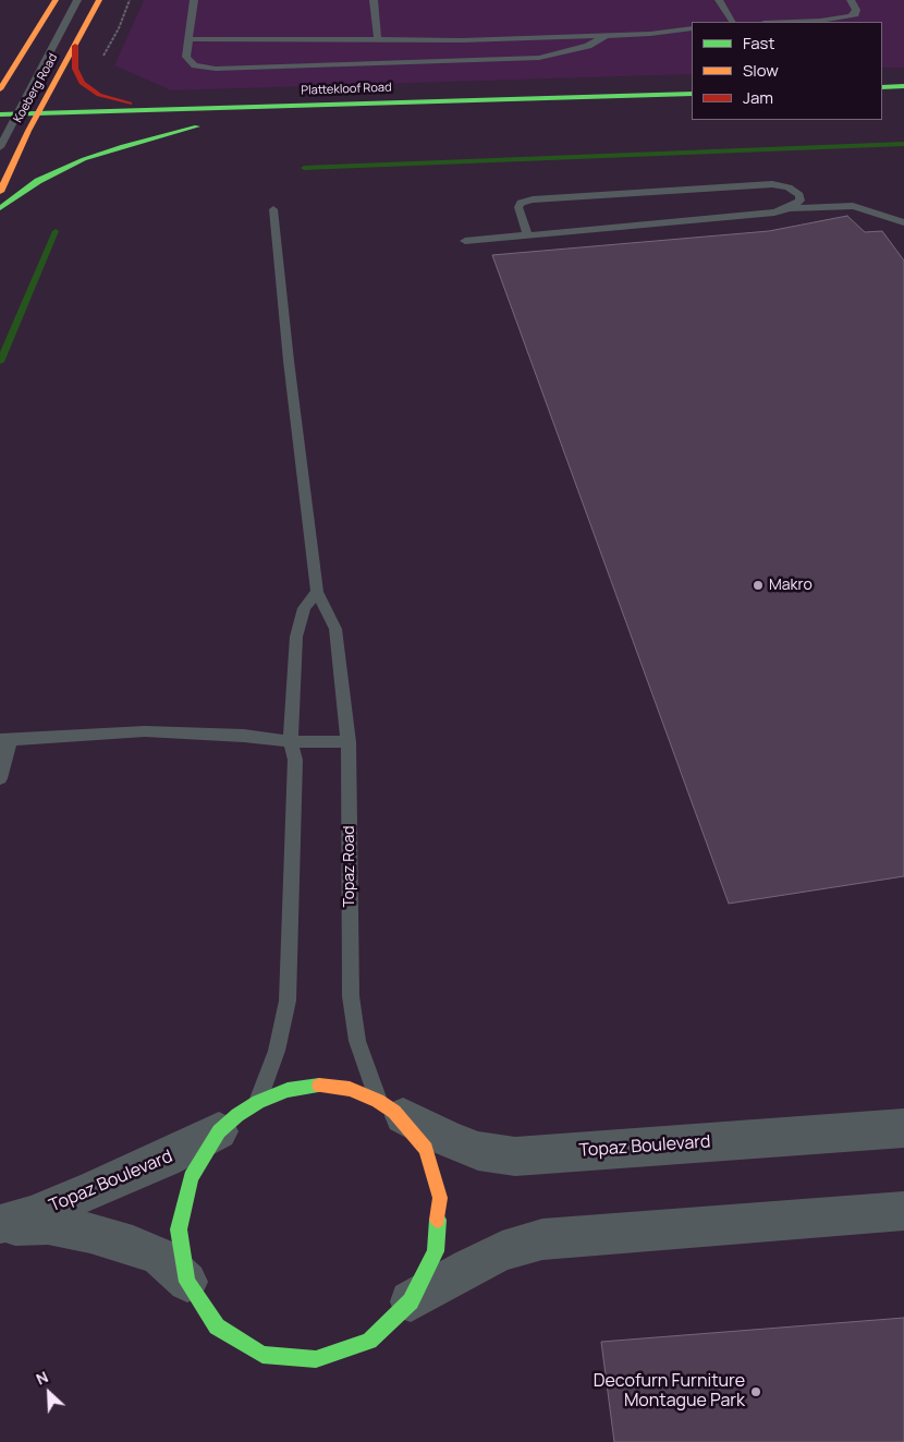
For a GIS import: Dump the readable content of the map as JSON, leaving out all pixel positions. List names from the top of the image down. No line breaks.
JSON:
{"streets":{"main road":["Koeberg Road","Plattekloof Road"],"street":["Topaz Boulevard"],"lane":["Topaz Road"]},"crossings":[["Koeberg Road","Plattekloof Road"],["Topaz Road","Topaz Boulevard"]],"places":["Makro","Decofurn Furniture Montague Park"],"legend":["Fast","Slow","Jam"],"north":"top left"}
